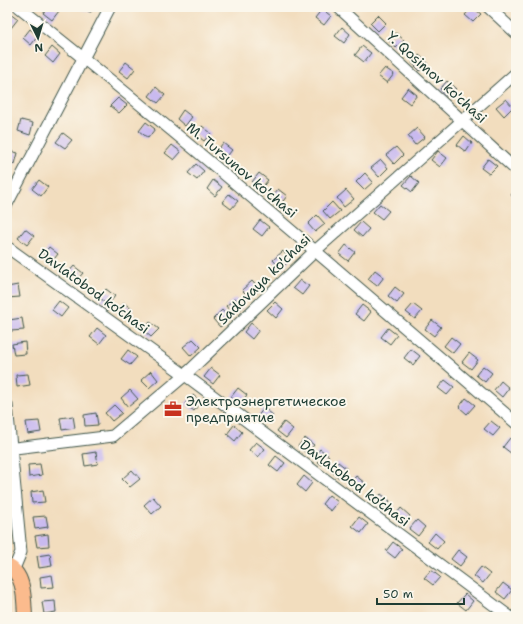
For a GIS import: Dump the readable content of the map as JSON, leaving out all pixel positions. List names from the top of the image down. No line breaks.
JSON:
{"streets":{"street":["Y. Qosimov ko'chasi","M. Tursunov ko'chasi","Sadovaya ko'chasi","Davlatobod ko’chasi"]},"crossings":[["Y. Qosimov ko'chasi","Sadovaya ko'chasi"],["M. Tursunov ko'chasi","Sadovaya ko'chasi"],["Sadovaya ko'chasi","Davlatobod ko’chasi"]],"places":{"office":["Электроэнергетическое предприятие"]},"scale_bar":"50 m","north":"bottom"}
